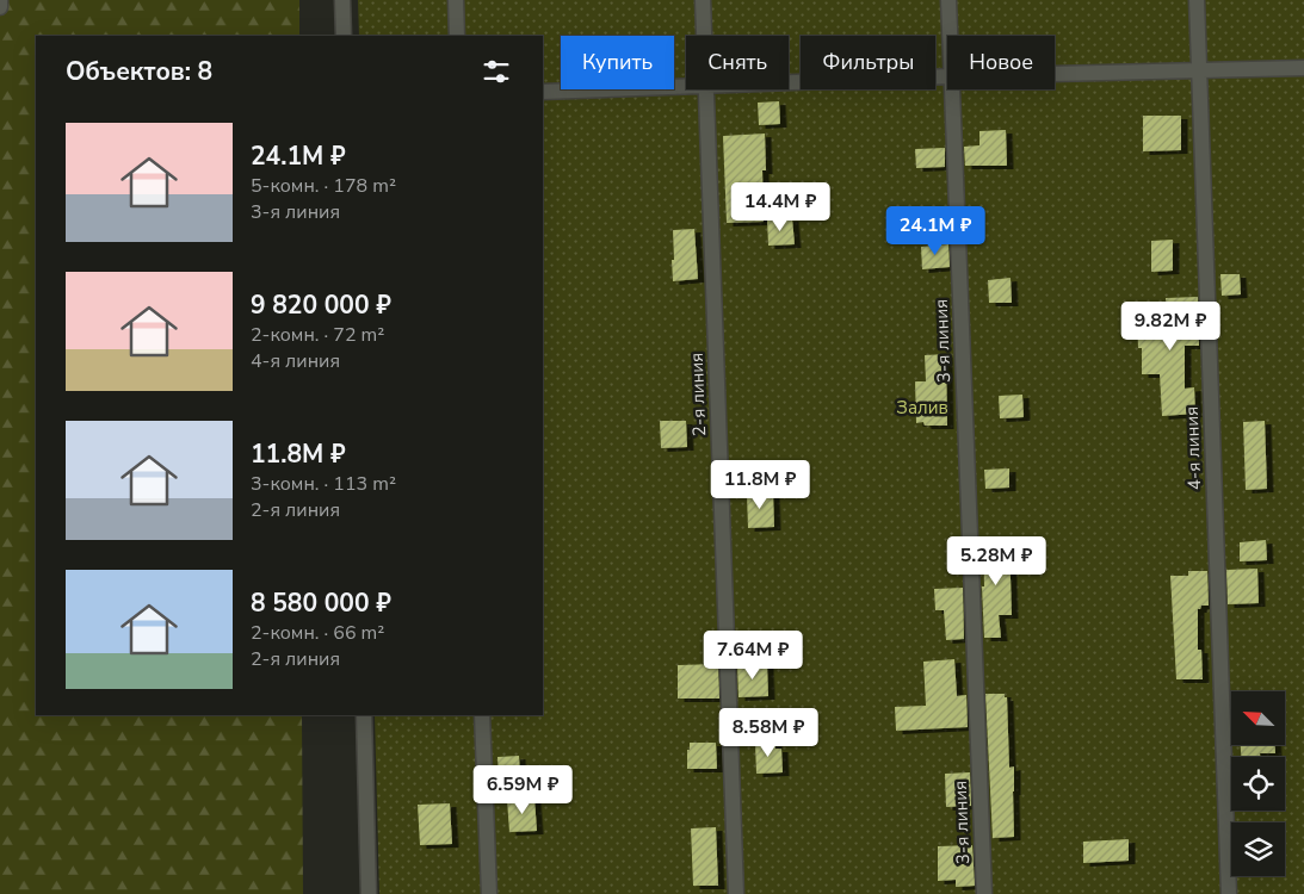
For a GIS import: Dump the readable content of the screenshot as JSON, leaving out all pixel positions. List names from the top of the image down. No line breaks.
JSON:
{"streets":{"street":["3-я линия","2-я линия","4-я линия"]},"parks":["Залив"],"north":"top left","page":{"chip":["Купить","Снять","Фильтры","Новое"],"heading":"Объектов: 8","list":[{"name":"24.1M ₽","note":"5-комн. · 178 m² · 3-я линия"},{"name":"9 820 000 ₽","note":"2-комн. · 72 m² · 4-я линия"},{"name":"11.8M ₽","note":"3-комн. · 113 m² · 2-я линия"},{"name":"8 580 000 ₽","note":"2-комн. · 66 m² · 2-я линия"}],"price":["14.4M ₽","24.1M ₽","9.82M ₽","11.8M ₽","5.28M ₽","7.64M ₽","8.58M ₽","6.59M ₽"]}}
